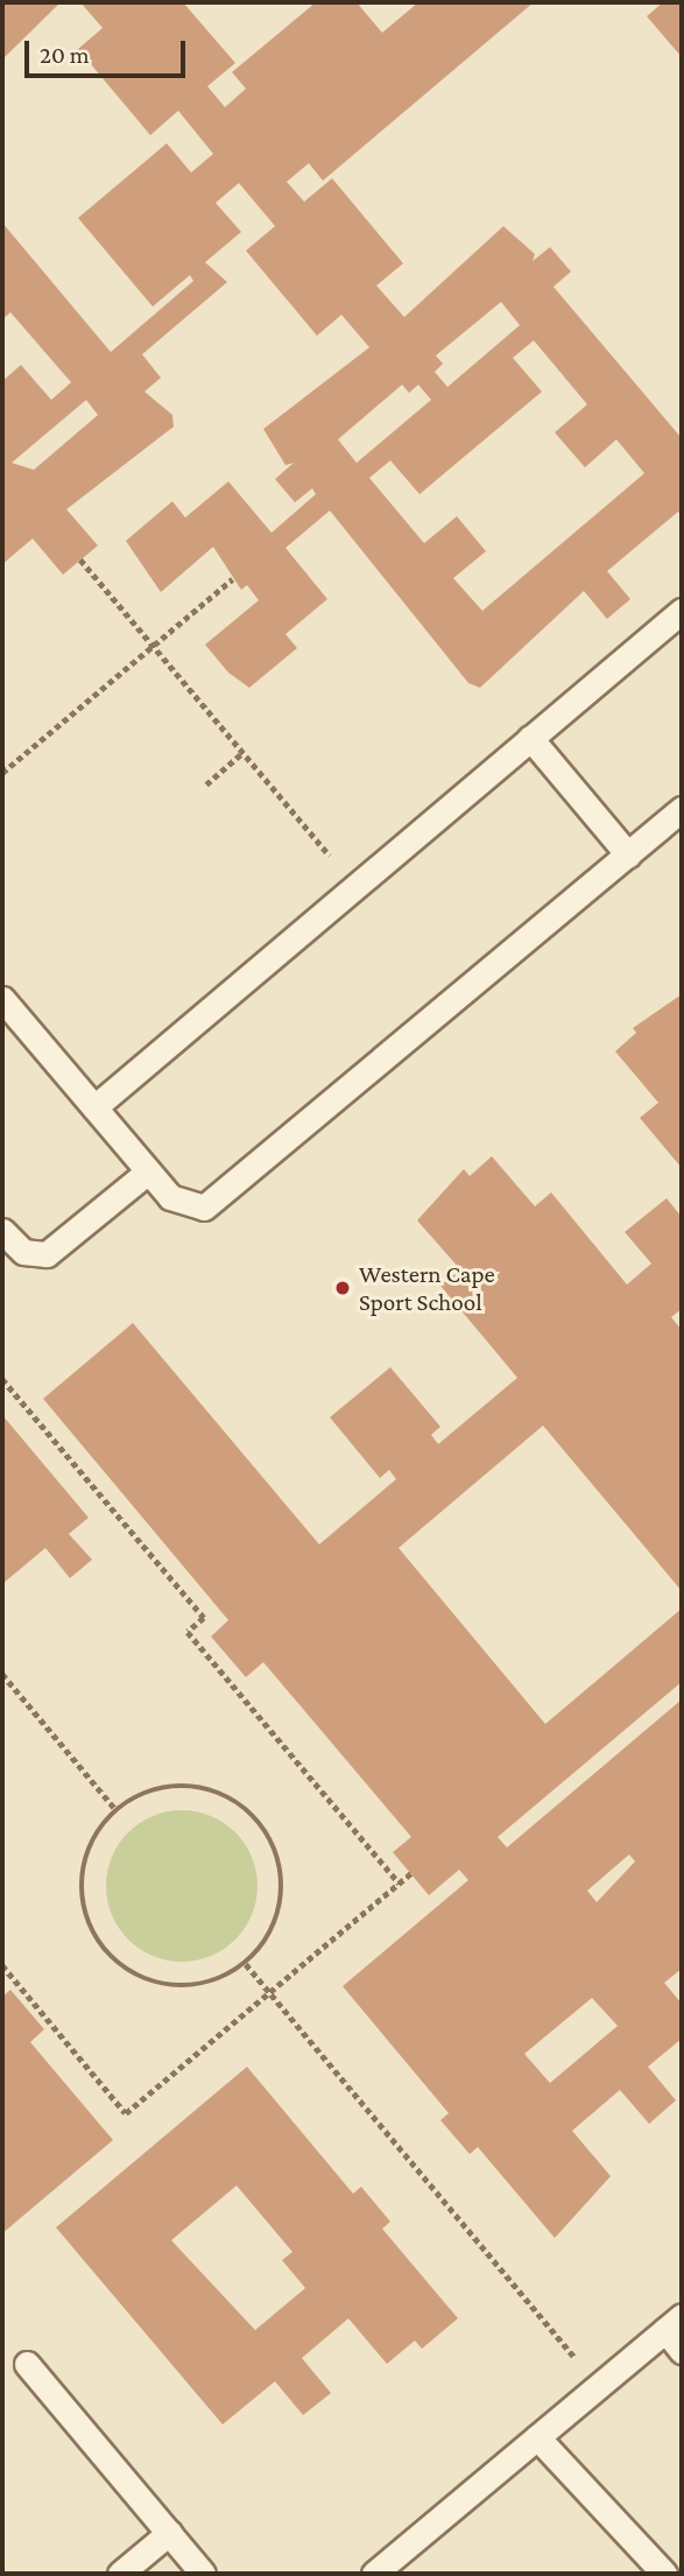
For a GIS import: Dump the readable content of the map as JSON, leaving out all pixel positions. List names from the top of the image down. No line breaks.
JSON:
{"places":["Western Cape Sport School"],"scale_bar":"20 m"}
